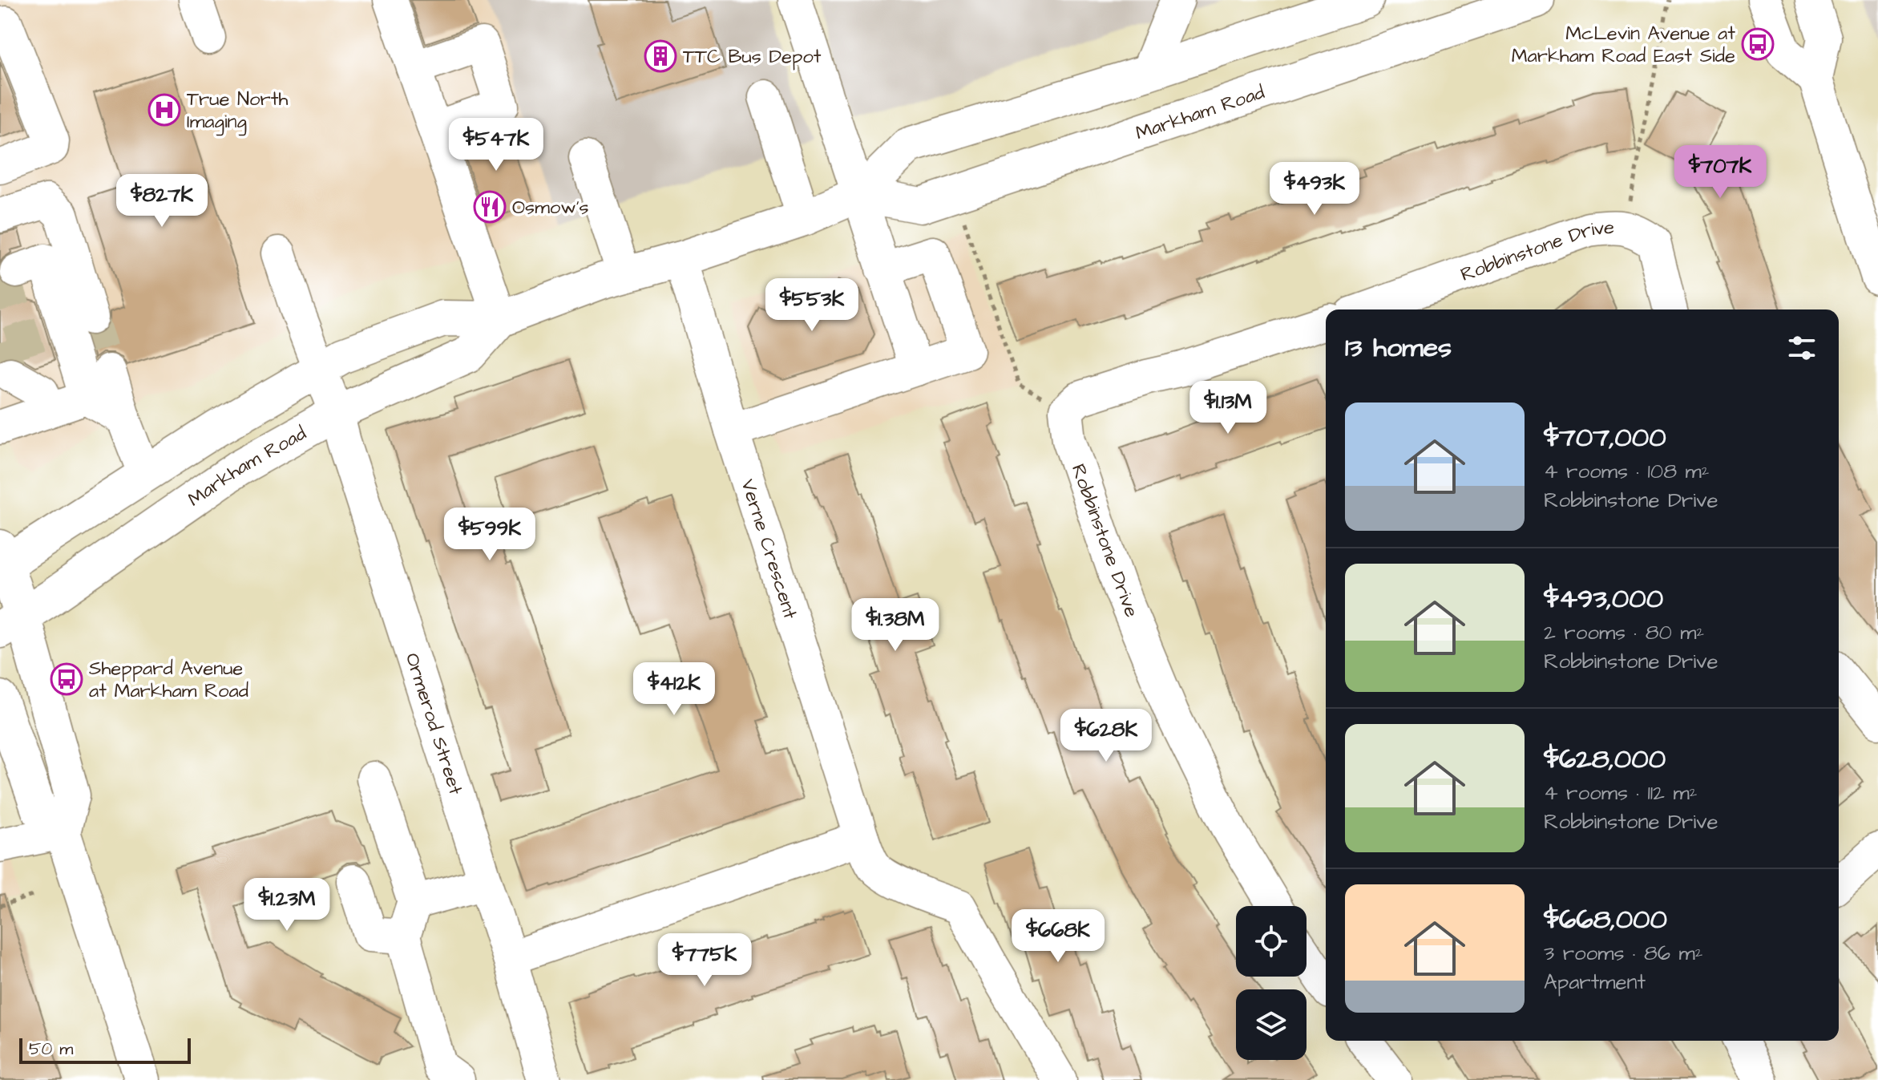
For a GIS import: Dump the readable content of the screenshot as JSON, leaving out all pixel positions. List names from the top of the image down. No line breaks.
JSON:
{"streets":{"main road":["Markham Road"],"street":["Robbinstone Drive","Verne Crescent","Ormerod Street"]},"crossings":[["Markham Road","Verne Crescent"],["Markham Road","Ormerod Street"]],"places":{"bus stop":["McLevin Avenue at Markham Road East Side","Sheppard Avenue at Markham Road"],"building":["TTC Bus Depot"],"hospital":["True North Imaging"],"restaurant":["Osmow's"]},"scale_bar":"50 m","page":{"price":["$547K","$707K","$493K","$827K","$553K","$1.13M","$599K","$1.38M","$412K","$628K","$1.23M","$668K","$775K"],"heading":"13 homes","list":[{"name":"$707,000","note":"4 rooms · 108 m² · Robbinstone Drive"},{"name":"$493,000","note":"2 rooms · 80 m² · Robbinstone Drive"},{"name":"$628,000","note":"4 rooms · 112 m² · Robbinstone Drive"},{"name":"$668,000","note":"3 rooms · 86 m² · Apartment"}],"scale":"50 m"}}
